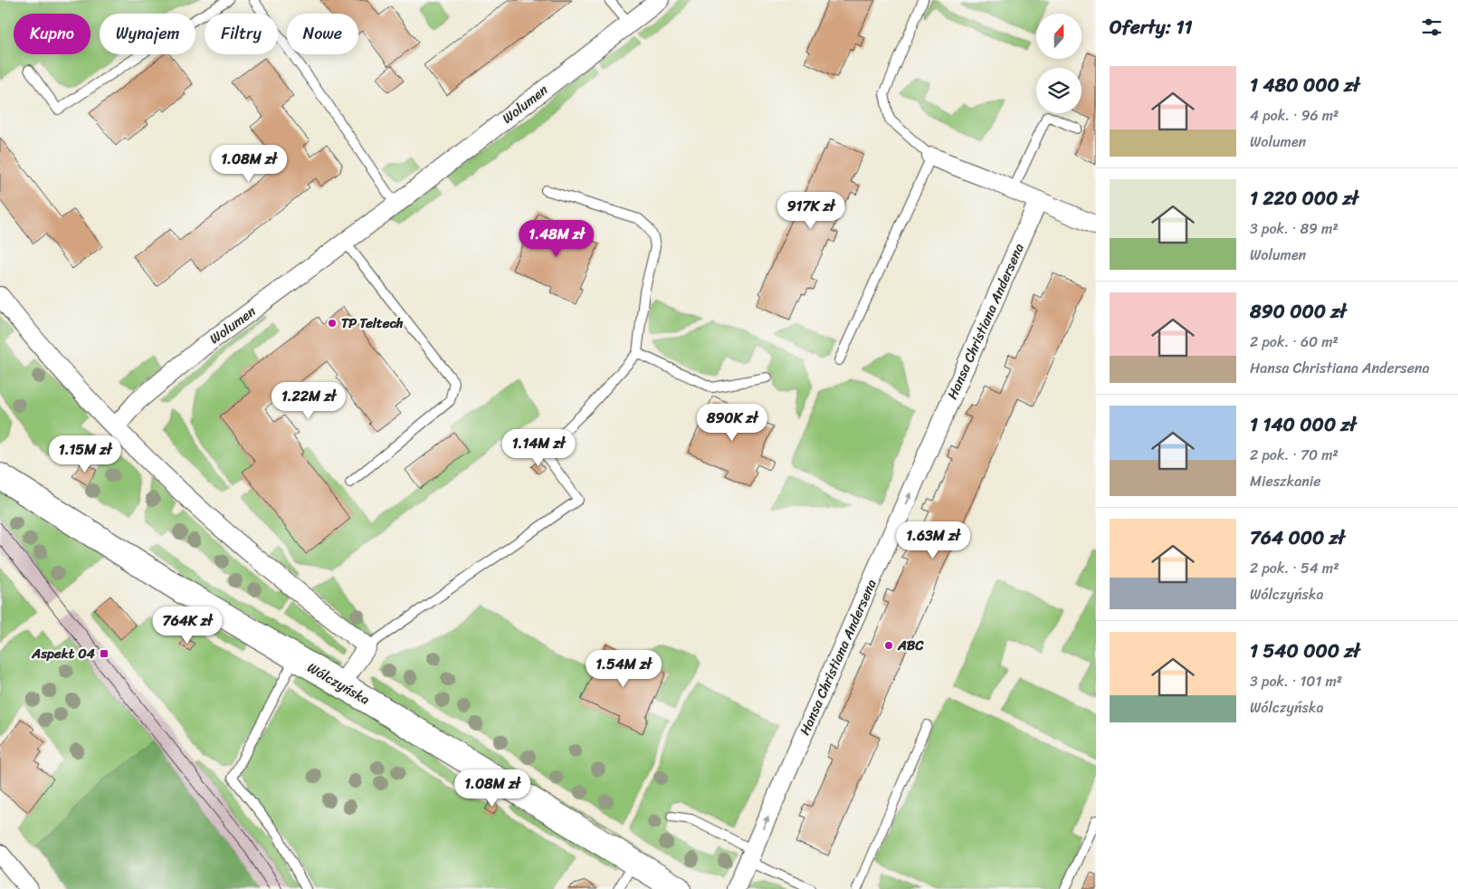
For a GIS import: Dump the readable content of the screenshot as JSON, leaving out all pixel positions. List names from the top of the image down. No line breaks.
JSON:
{"streets":{"main road":["Wólczyńska"],"street":["Wolumen","Hansa Christiana Andersena"]},"one_way":["Hansa Christiana Andersena"],"places":{"other":["TP Teltech","ABC"],"transit":["Aspekt 04"]},"north":"top","page":{"heading":"Oferty: 11","chip":["Kupno","Wynajem","Filtry","Nowe"],"list":[{"name":"1 480 000 zł","note":"4 pok. · 96 m² · Wolumen"},{"name":"1 220 000 zł","note":"3 pok. · 89 m² · Wolumen"},{"name":"890 000 zł","note":"2 pok. · 60 m² · Hansa Christiana Andersena"},{"name":"1 140 000 zł","note":"2 pok. · 70 m² · Mieszkanie"},{"name":"764 000 zł","note":"2 pok. · 54 m² · Wólczyńska"},{"name":"1 540 000 zł","note":"3 pok. · 101 m² · Wólczyńska"}],"price":["1.08M zł","917K zł","1.48M zł","1.22M zł","890K zł","1.14M zł","1.15M zł","1.63M zł","764K zł","1.54M zł","1.08M zł"]}}
